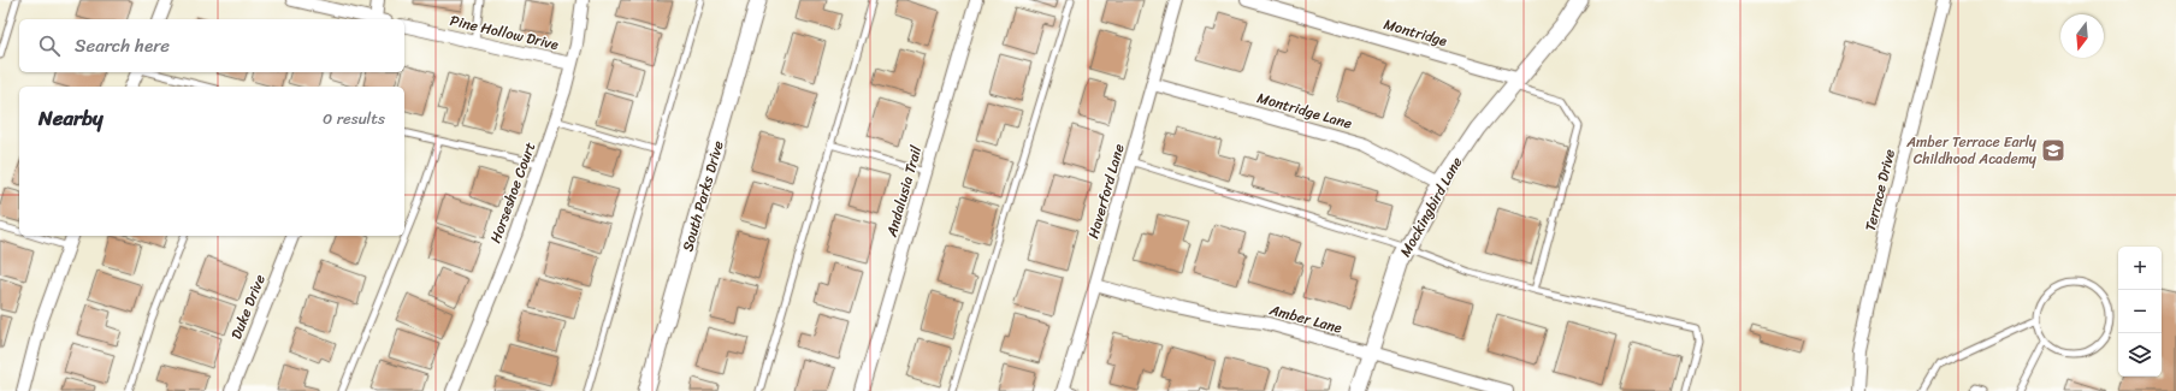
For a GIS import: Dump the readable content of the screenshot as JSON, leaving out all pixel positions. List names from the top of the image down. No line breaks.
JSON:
{"streets":{"street":["Pine Hollow Drive","Montridge","Montridge Lane","Terrace Drive","Andalusia Trail","Haverford Lane","Horseshoe Court","South Parks Drive","Mockingbird Lane","Duke Drive","Amber Lane"]},"crossings":[["Pine Hollow Drive","Horseshoe Court"],["Montridge","Mockingbird Lane"],["Montridge Lane","Haverford Lane"],["Montridge Lane","Mockingbird Lane"],["Haverford Lane","Amber Lane"],["Mockingbird Lane","Amber Lane"]],"places":{"school or university":["Amber Terrace Early Childhood Academy"]},"north":"bottom","page":{"search":"Search here","heading":["Nearby","0 results"],"map_buttons":["+","−"]}}
